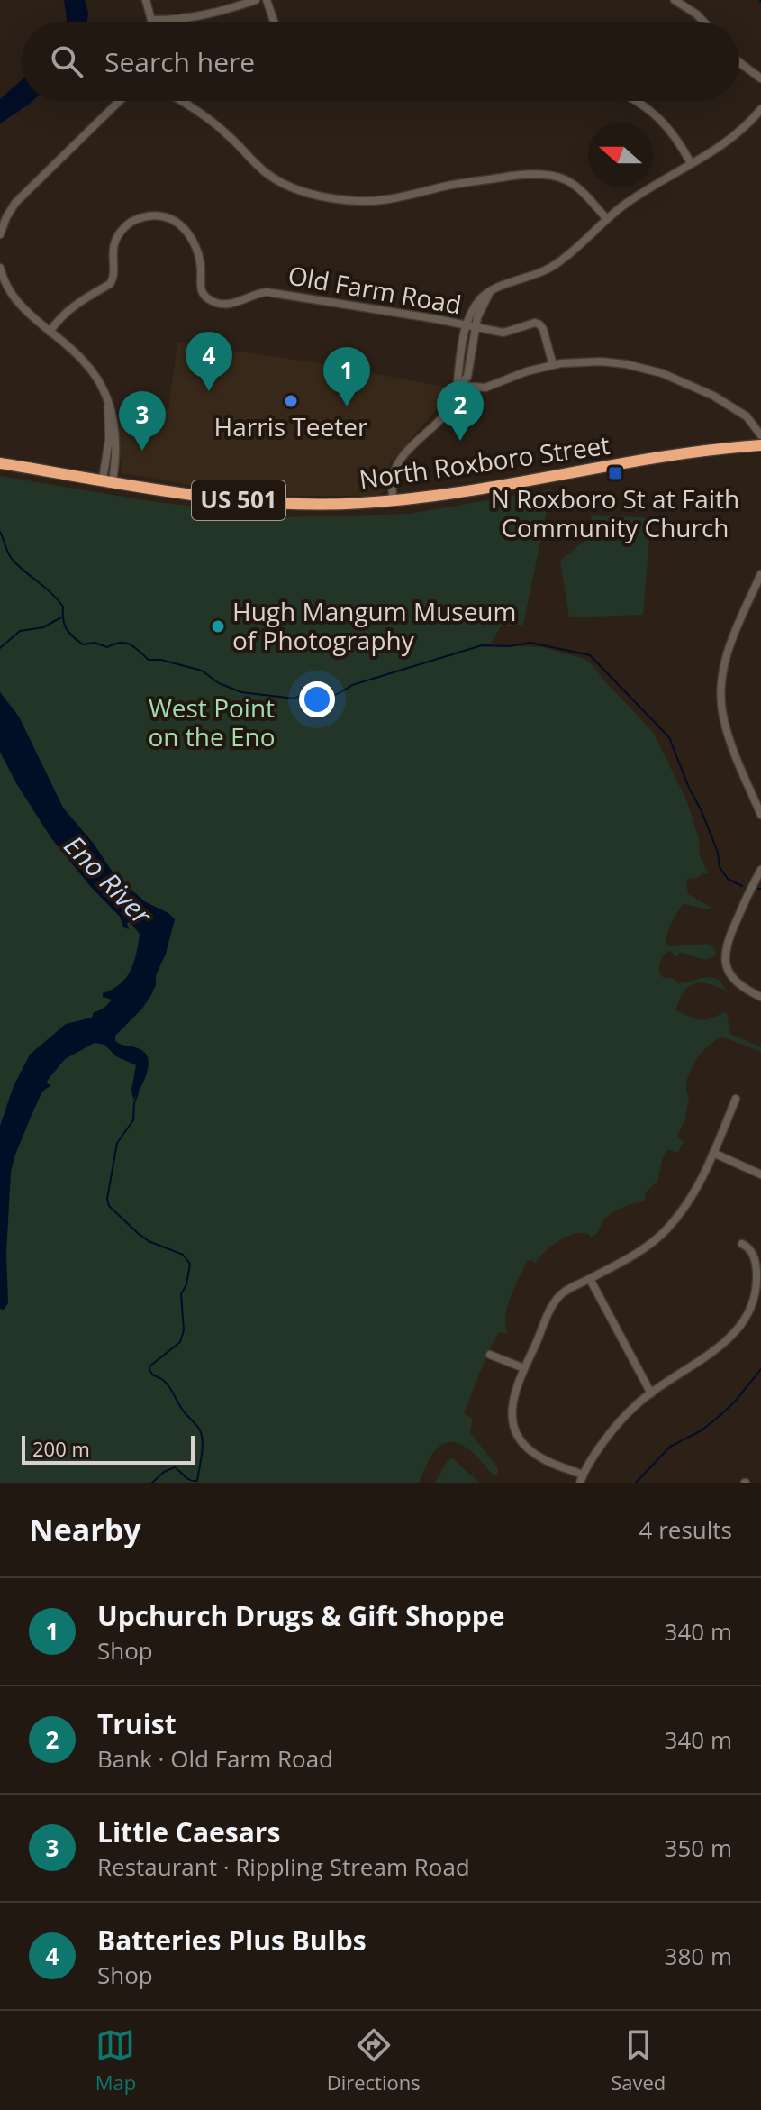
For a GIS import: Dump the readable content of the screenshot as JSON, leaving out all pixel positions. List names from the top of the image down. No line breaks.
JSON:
{"streets":{"highway":["North Roxboro Street","US 501"],"street":["Old Farm Road"]},"water":["Eno River"],"parks":["West Point on the Eno"],"places":{"other":["Harris Teeter","Hugh Mangum Museum of Photography"],"transit":["N Roxboro St at Faith Community Church"]},"scale_bar":"200 m","north":"left","page":{"search":"Search here","pins":["4","1","2","3"],"scale":"200 m","heading":["Nearby","4 results"],"list":[{"mark":"1","name":"Upchurch Drugs & Gift Shoppe","note":"Shop","value":"340 m"},{"mark":"2","name":"Truist","note":"Bank · Old Farm Road","value":"340 m"},{"mark":"3","name":"Little Caesars","note":"Restaurant · Rippling Stream Road","value":"350 m"},{"mark":"4","name":"Batteries Plus Bulbs","note":"Shop","value":"380 m"}],"nav":["Map","Directions","Saved"]}}
